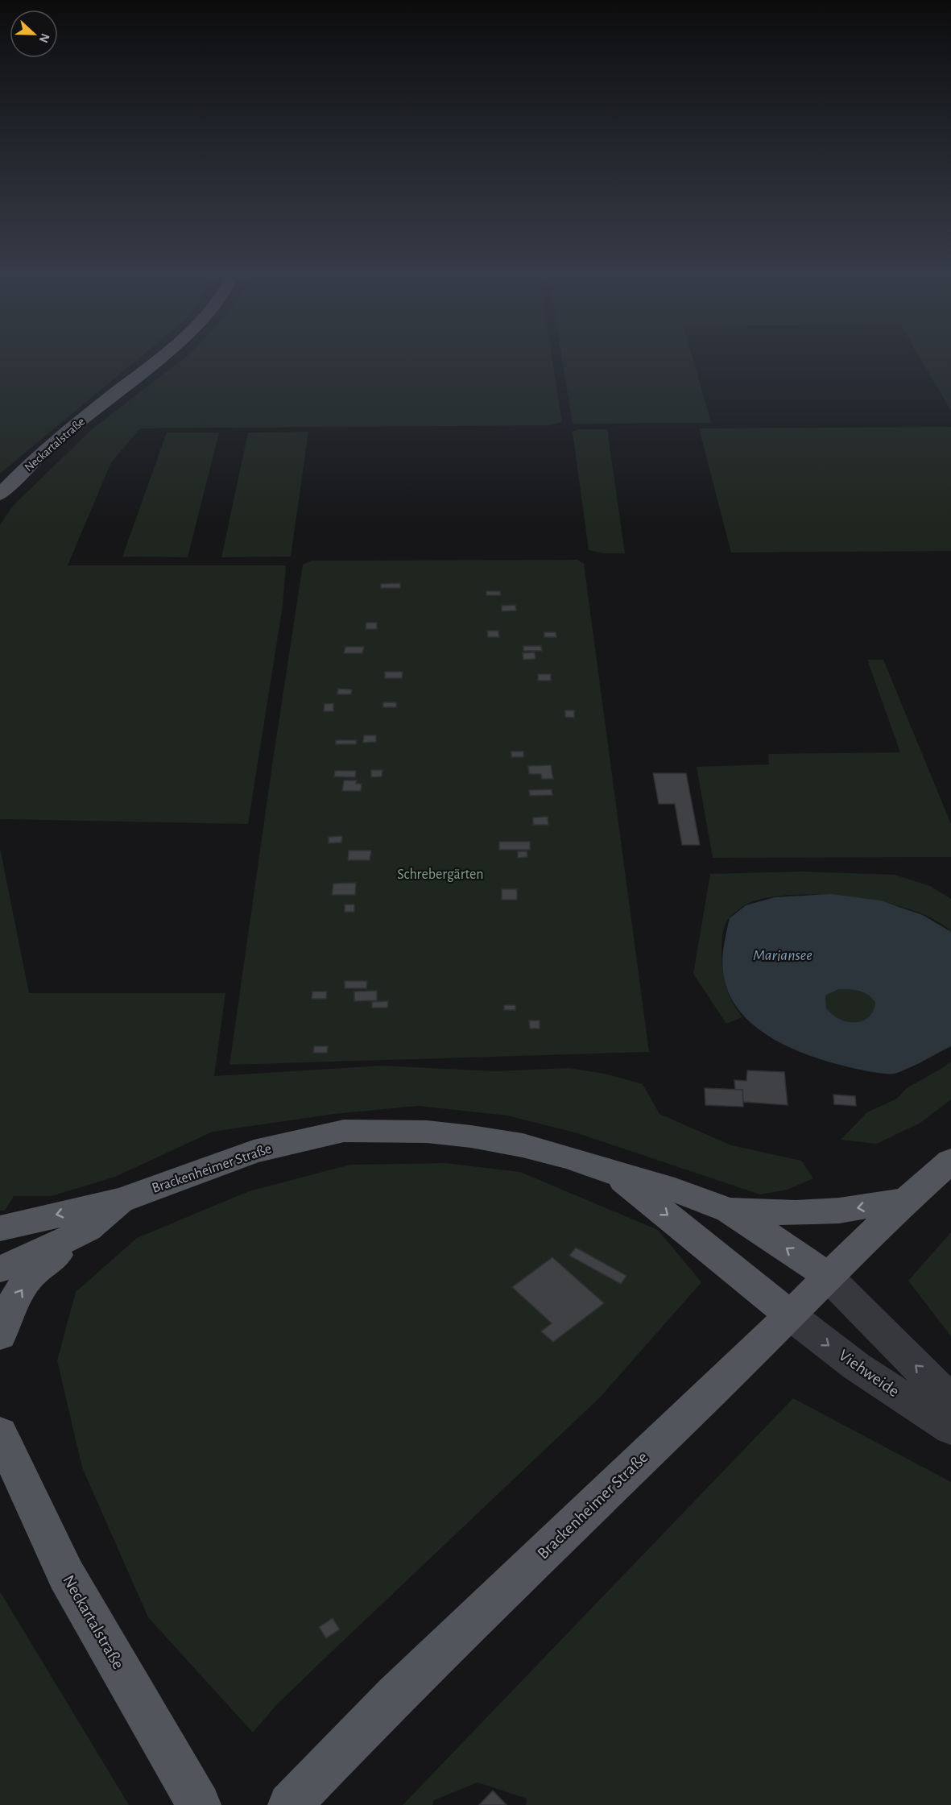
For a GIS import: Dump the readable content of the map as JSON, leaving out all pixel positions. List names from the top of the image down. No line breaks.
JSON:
{"streets":{"main road":["Neckartalstraße","Brackenheimer Straße"],"street":["Viehweide"]},"crossings":[["Brackenheimer Straße","Viehweide"]],"water":["Mariansee"],"parks":["Schrebergärten"],"north":"right"}
